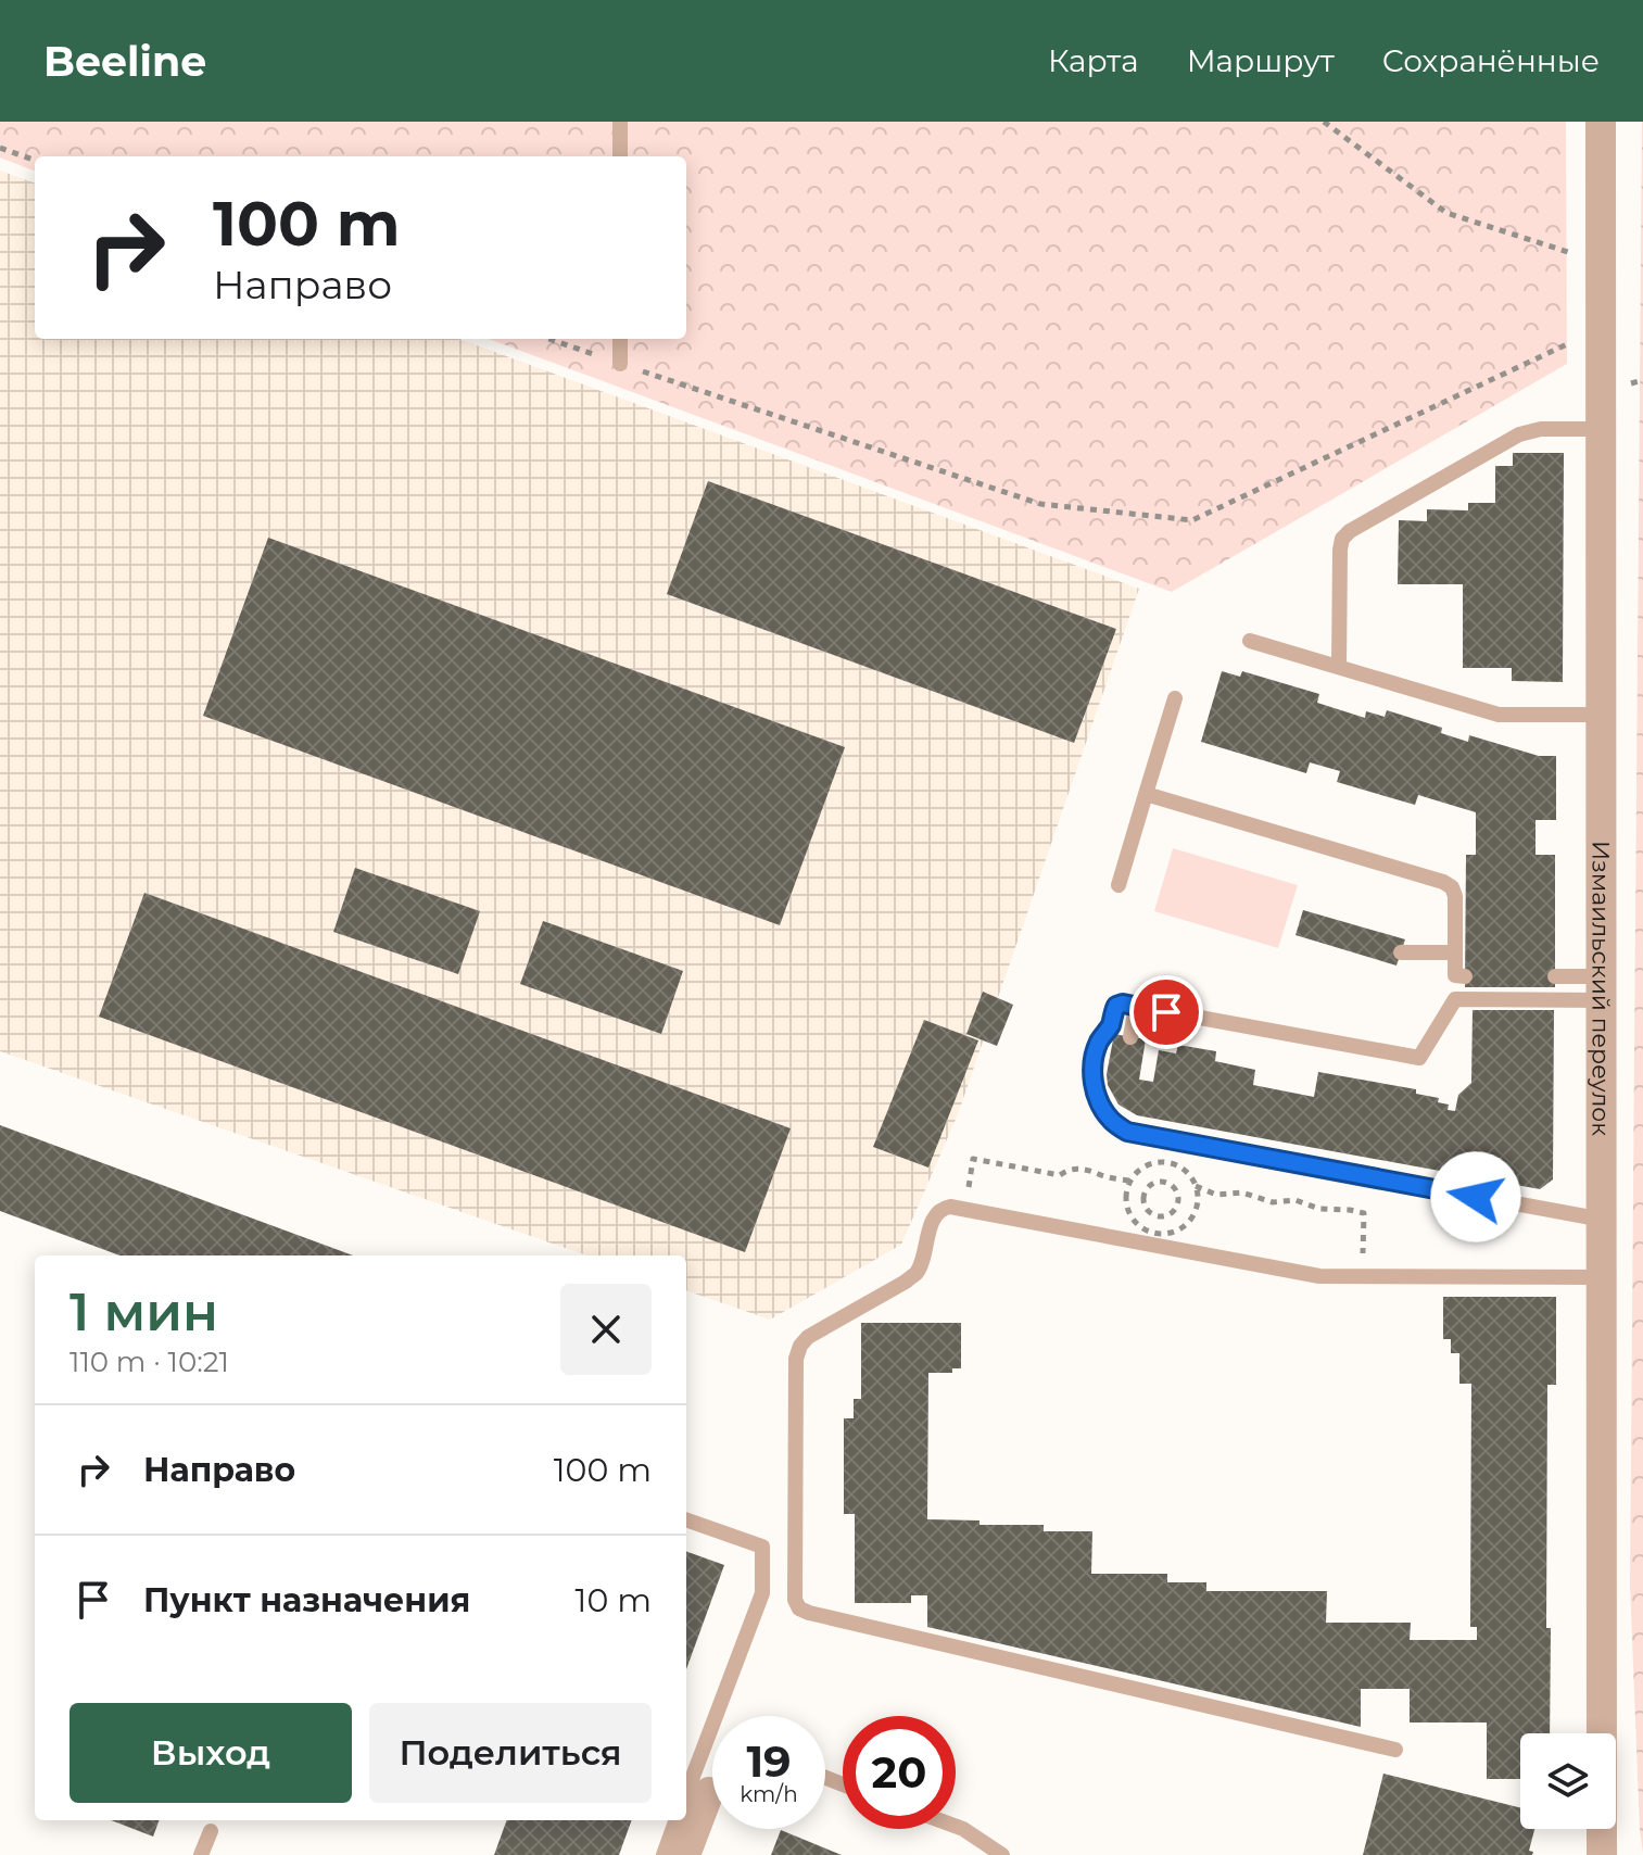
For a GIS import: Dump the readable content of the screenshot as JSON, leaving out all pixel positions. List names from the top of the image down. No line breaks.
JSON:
{"streets":{"street":["Измаильский переулок"]},"page":{"header":"Beeline","nav":["Карта","Маршрут","Сохранённые"],"turn":["100 m","Направо"],"heading":["1 мин","110 m · 10:21"],"list":[{"name":"Направо","value":"100 m"},{"name":"Пункт назначения","value":"10 m"}],"buttons":["Выход","Поделиться"],"speed":"19 km/h","limit":"20"}}
